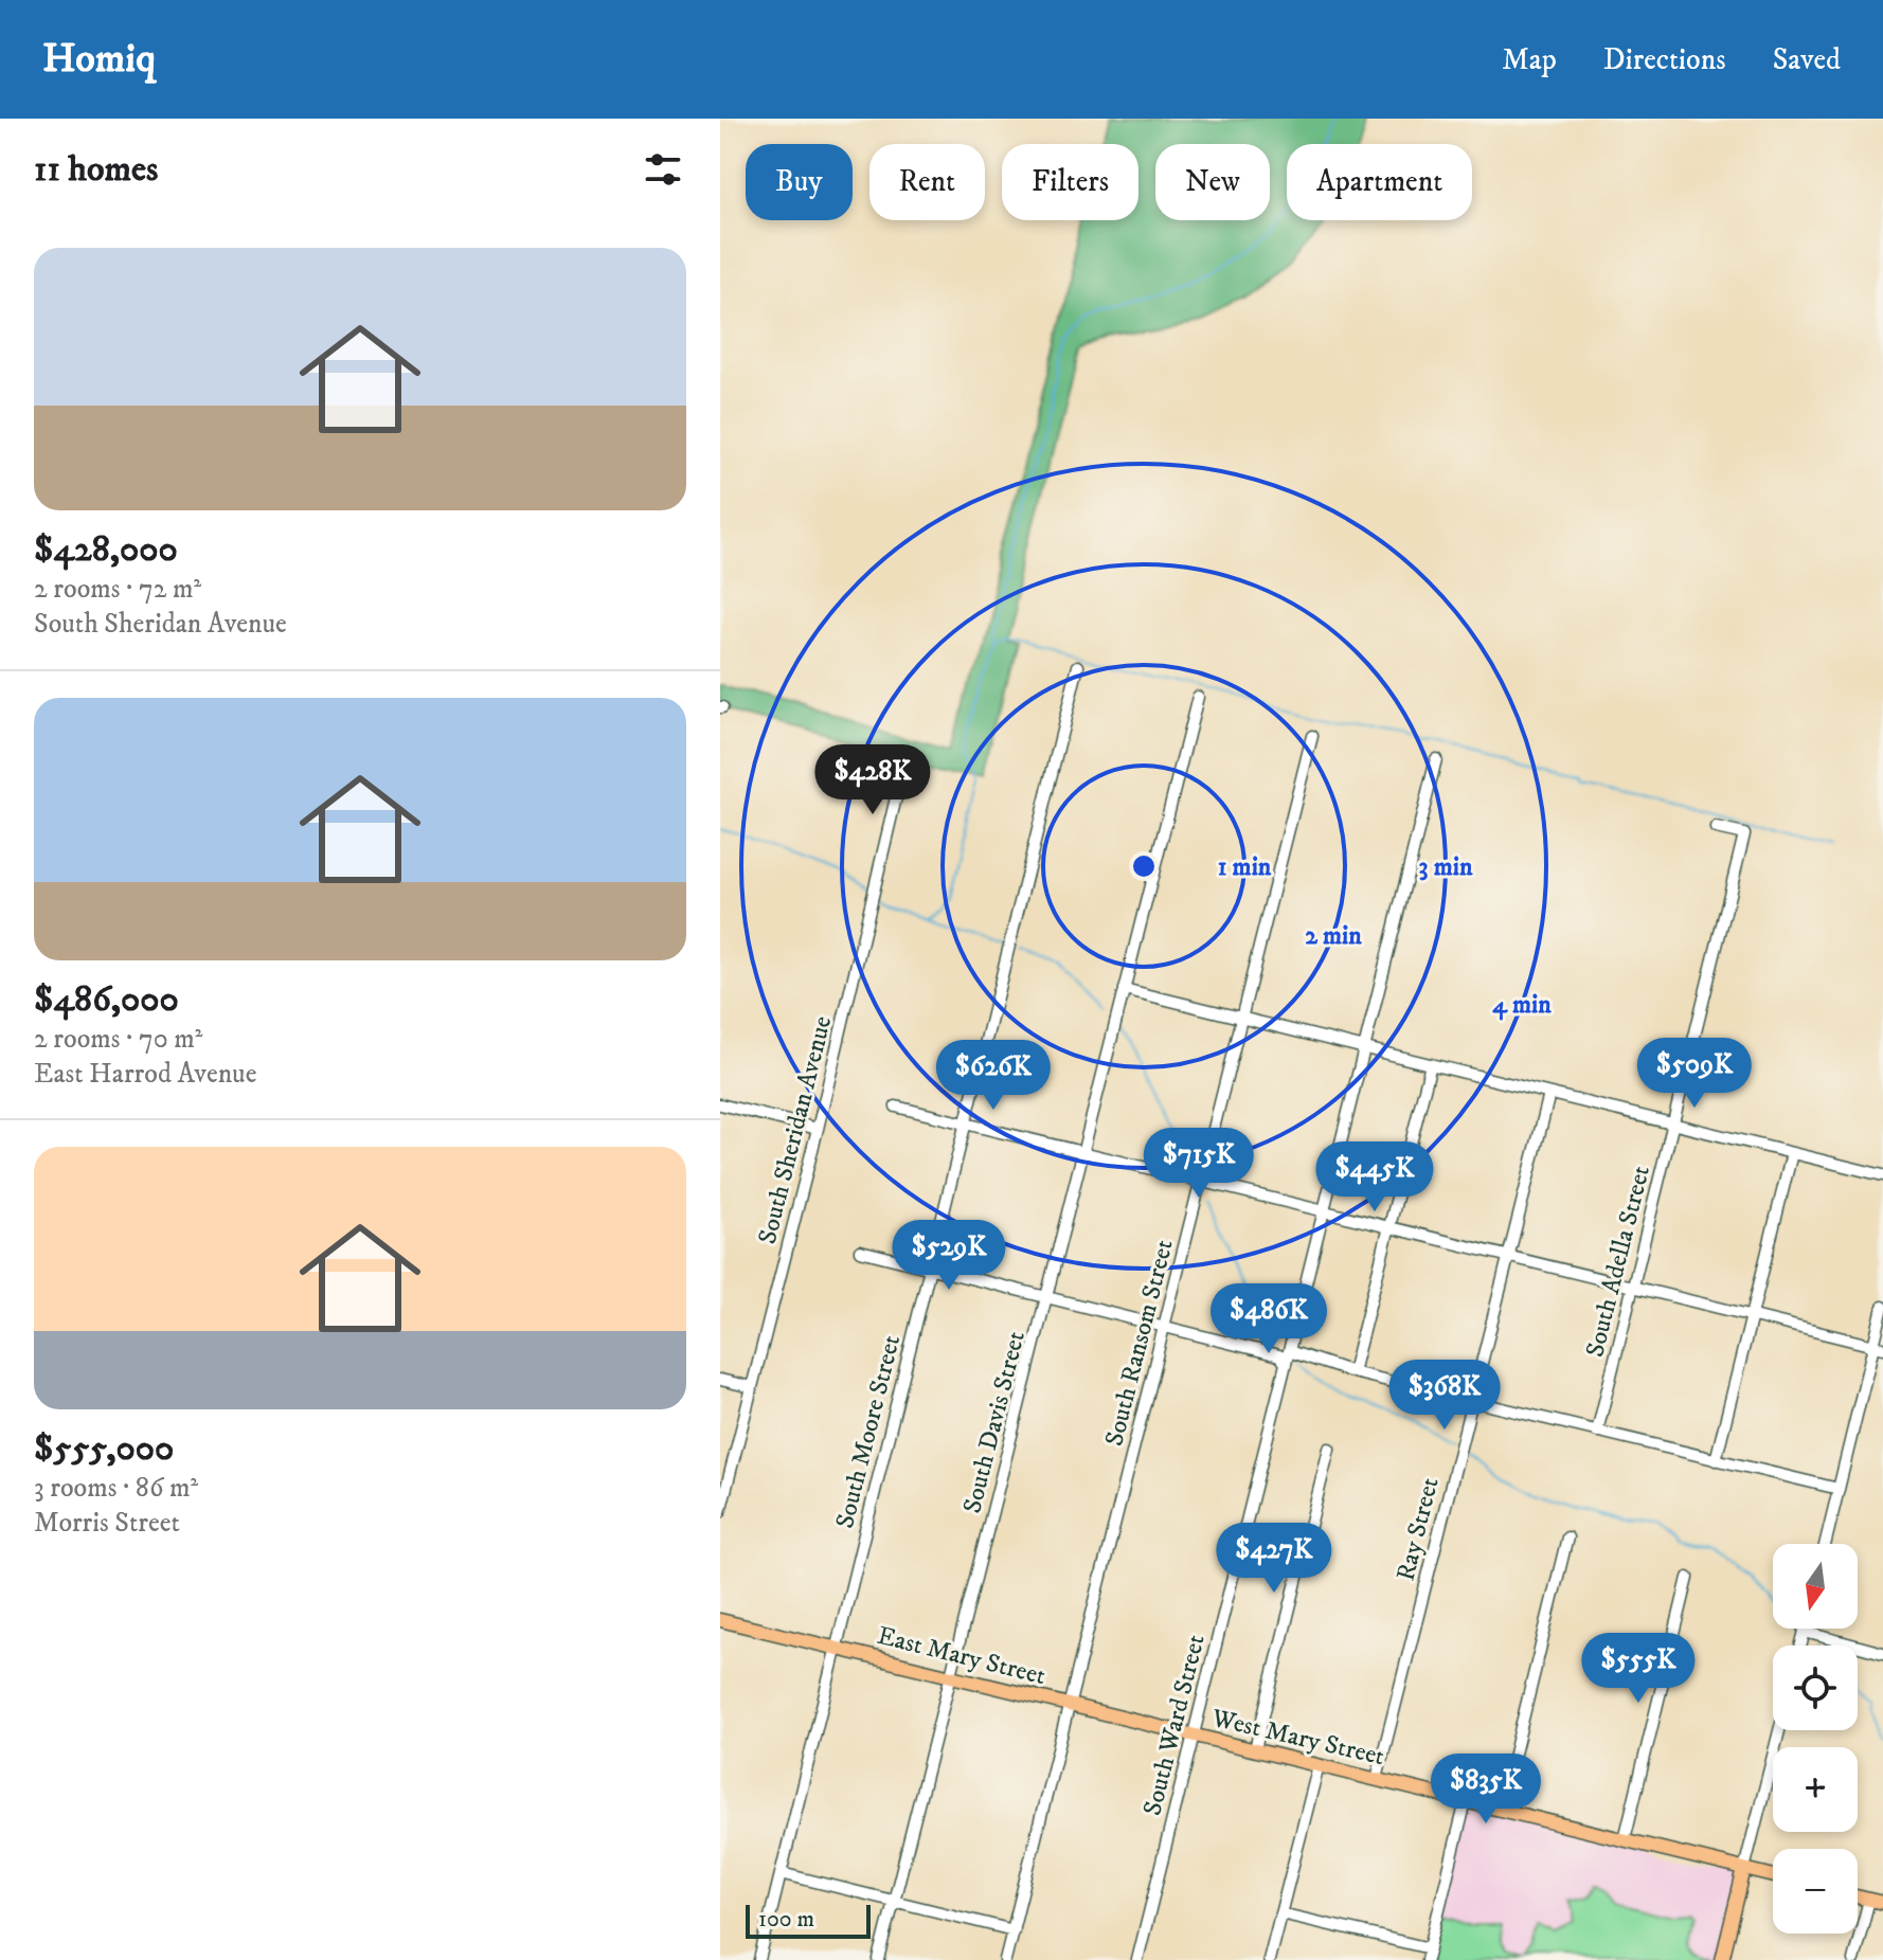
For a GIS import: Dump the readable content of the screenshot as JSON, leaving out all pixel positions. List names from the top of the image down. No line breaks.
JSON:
{"streets":{"main road":["East Mary Street","West Mary Street"],"street":["South Sheridan Avenue","South Adella Street","South Ransom Street","South Davis Street","South Moore Street","Ray Street","South Ward Street"]},"crossings":[["South Ransom Street","East Mary Street"],["South Davis Street","East Mary Street"],["South Moore Street","East Mary Street"],["Ray Street","West Mary Street"],["East Mary Street","South Ward Street"],["East Mary Street","West Mary Street"],["South Ward Street","West Mary Street"]],"scale_bar":"100 m","north":"bottom","page":{"header":"Homiq","nav":["Map","Directions","Saved"],"heading":"11 homes","chip":["Buy","Rent","Filters","New","Apartment"],"list":[{"name":"$428,000","note":"2 rooms · 72 m² · South Sheridan Avenue"},{"name":"$486,000","note":"2 rooms · 70 m² · East Harrod Avenue"},{"name":"$555,000","note":"3 rooms · 86 m² · Morris Street"}],"price":["$428K","$509K","$626K","$715K","$445K","$529K","$486K","$368K","$427K","$555K","$835K"],"map_buttons":["+","−"],"scale":"100 m"},"rings":["1 min","3 min","2 min","4 min"]}
